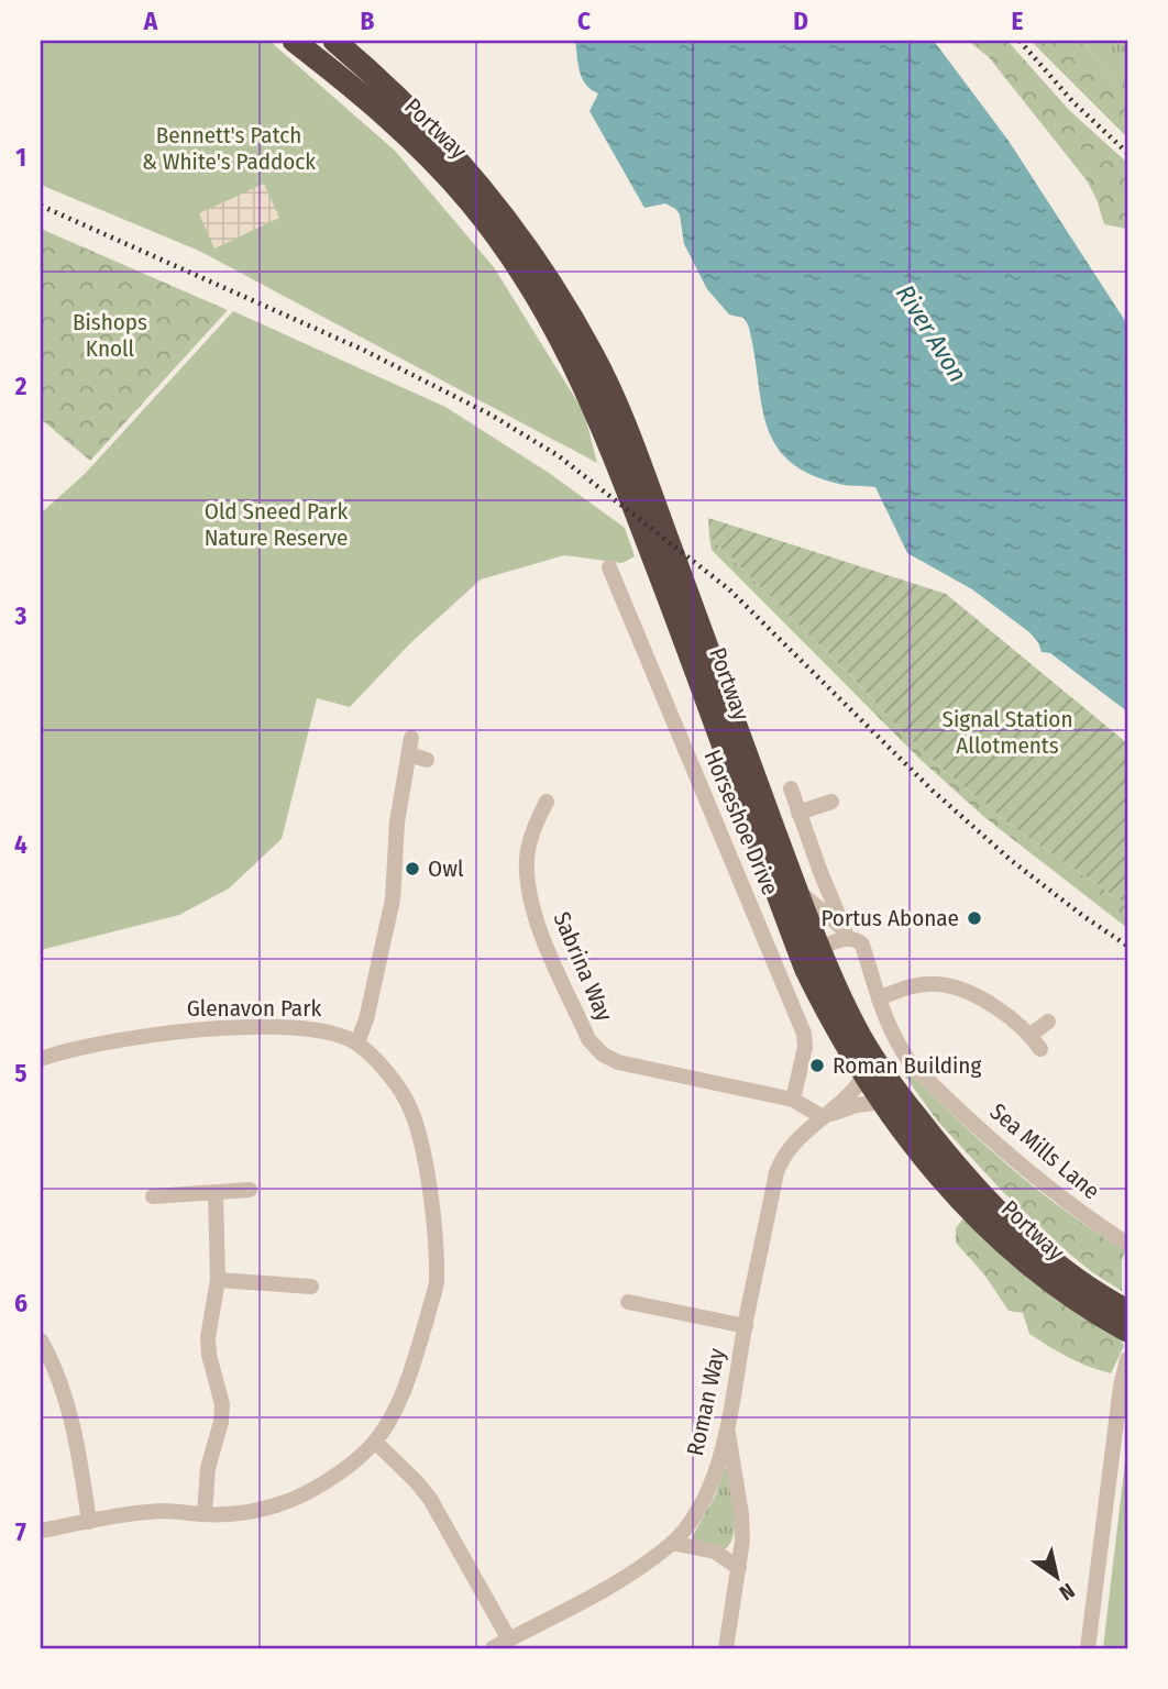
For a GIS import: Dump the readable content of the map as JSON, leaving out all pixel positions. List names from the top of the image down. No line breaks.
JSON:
{"streets":{"highway":["Portway"],"street":["Horseshoe Drive","Sabrina Way","Glenavon Park","Sea Mills Lane","Roman Way"]},"crossings":[["Portway","Roman Way"],["Horseshoe Drive","Sabrina Way"],["Sabrina Way","Roman Way"]],"water":["River Avon"],"parks":["Bennett's Patch & White's Paddock","Bishops Knoll","Old Sneed Park Nature Reserve","Signal Station Allotments"],"places":["Owl","Portus Abonae","Roman Building"],"north":"bottom right","grid":{"columns":["A","B","C","D","E"],"rows":["1","2","3","4","5","6","7"]}}
